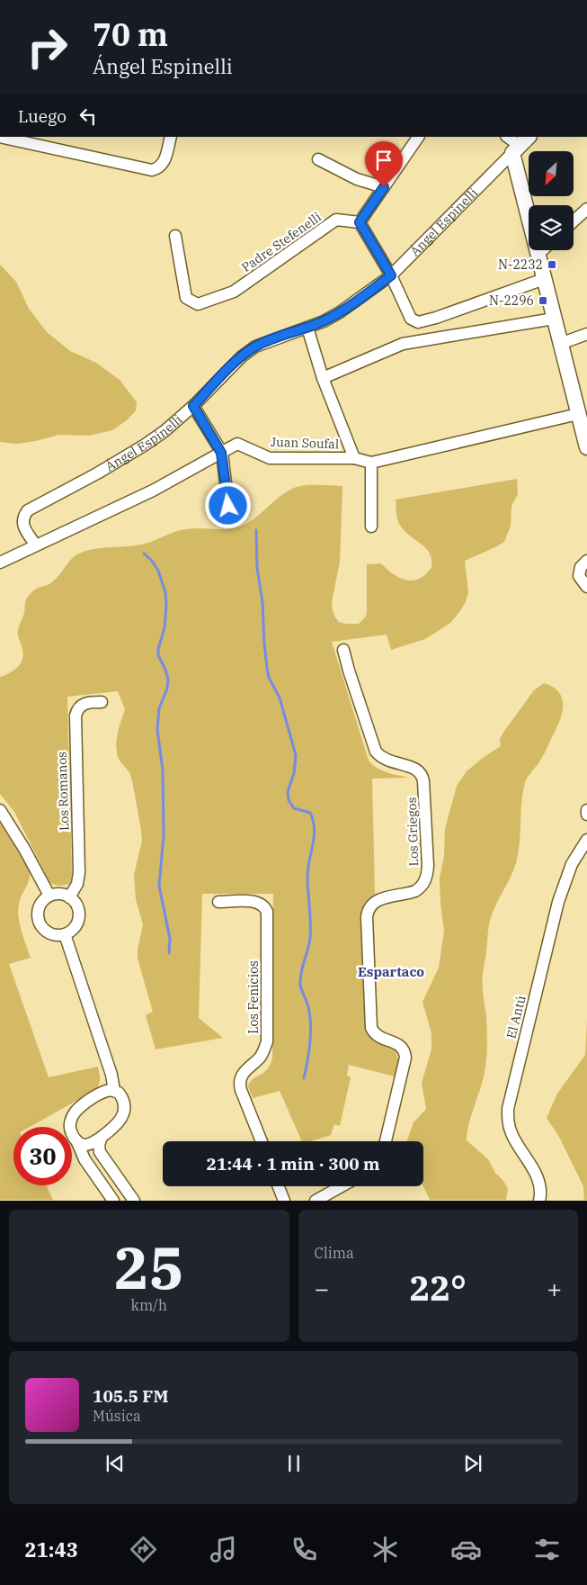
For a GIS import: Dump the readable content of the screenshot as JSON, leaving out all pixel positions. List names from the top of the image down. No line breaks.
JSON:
{"streets":{"street":["Ángel Espinelli","Padre Stefenelli","Juan Soufal","Los Romanos","Los Griegos","Los Fenicios","El Antú"]},"crossings":[["Ángel Espinelli","Juan Soufal"]],"districts":["Espartaco"],"places":{"transit":["N-2232","N-2296"]},"north":"bottom left","page":{"turn":["70 m","Ángel Espinelli"],"then":"Luego","limit":"30","trip":"21:44 · 1 min · 300 m","tile":[["25","km/h"],"Clima"],"heat":["−","22°","+"],"song":["105.5 FM","Música"],"tabs":"21:43"}}
